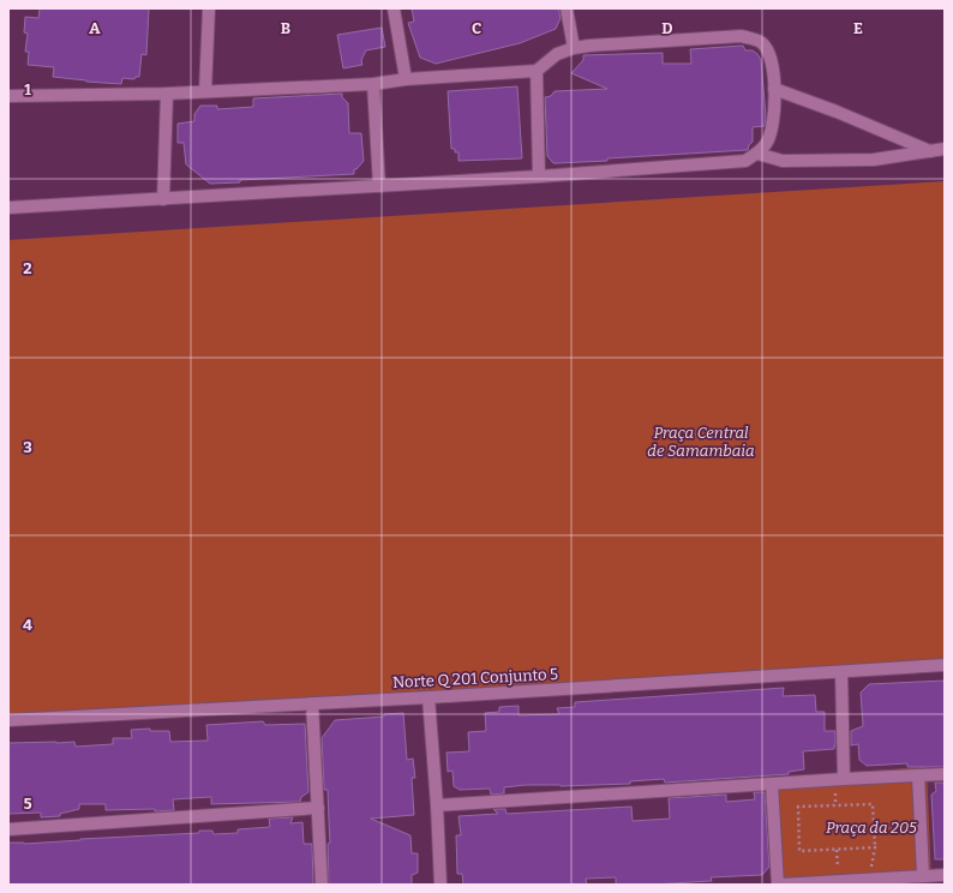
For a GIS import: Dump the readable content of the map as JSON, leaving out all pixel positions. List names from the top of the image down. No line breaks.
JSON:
{"streets":{"street":["Norte Q 201 Conjunto 5"]},"parks":["Praça Central de Samambaia","Praça da 205"],"grid":{"columns":["A","B","C","D","E"],"rows":["1","2","3","4","5"]}}
